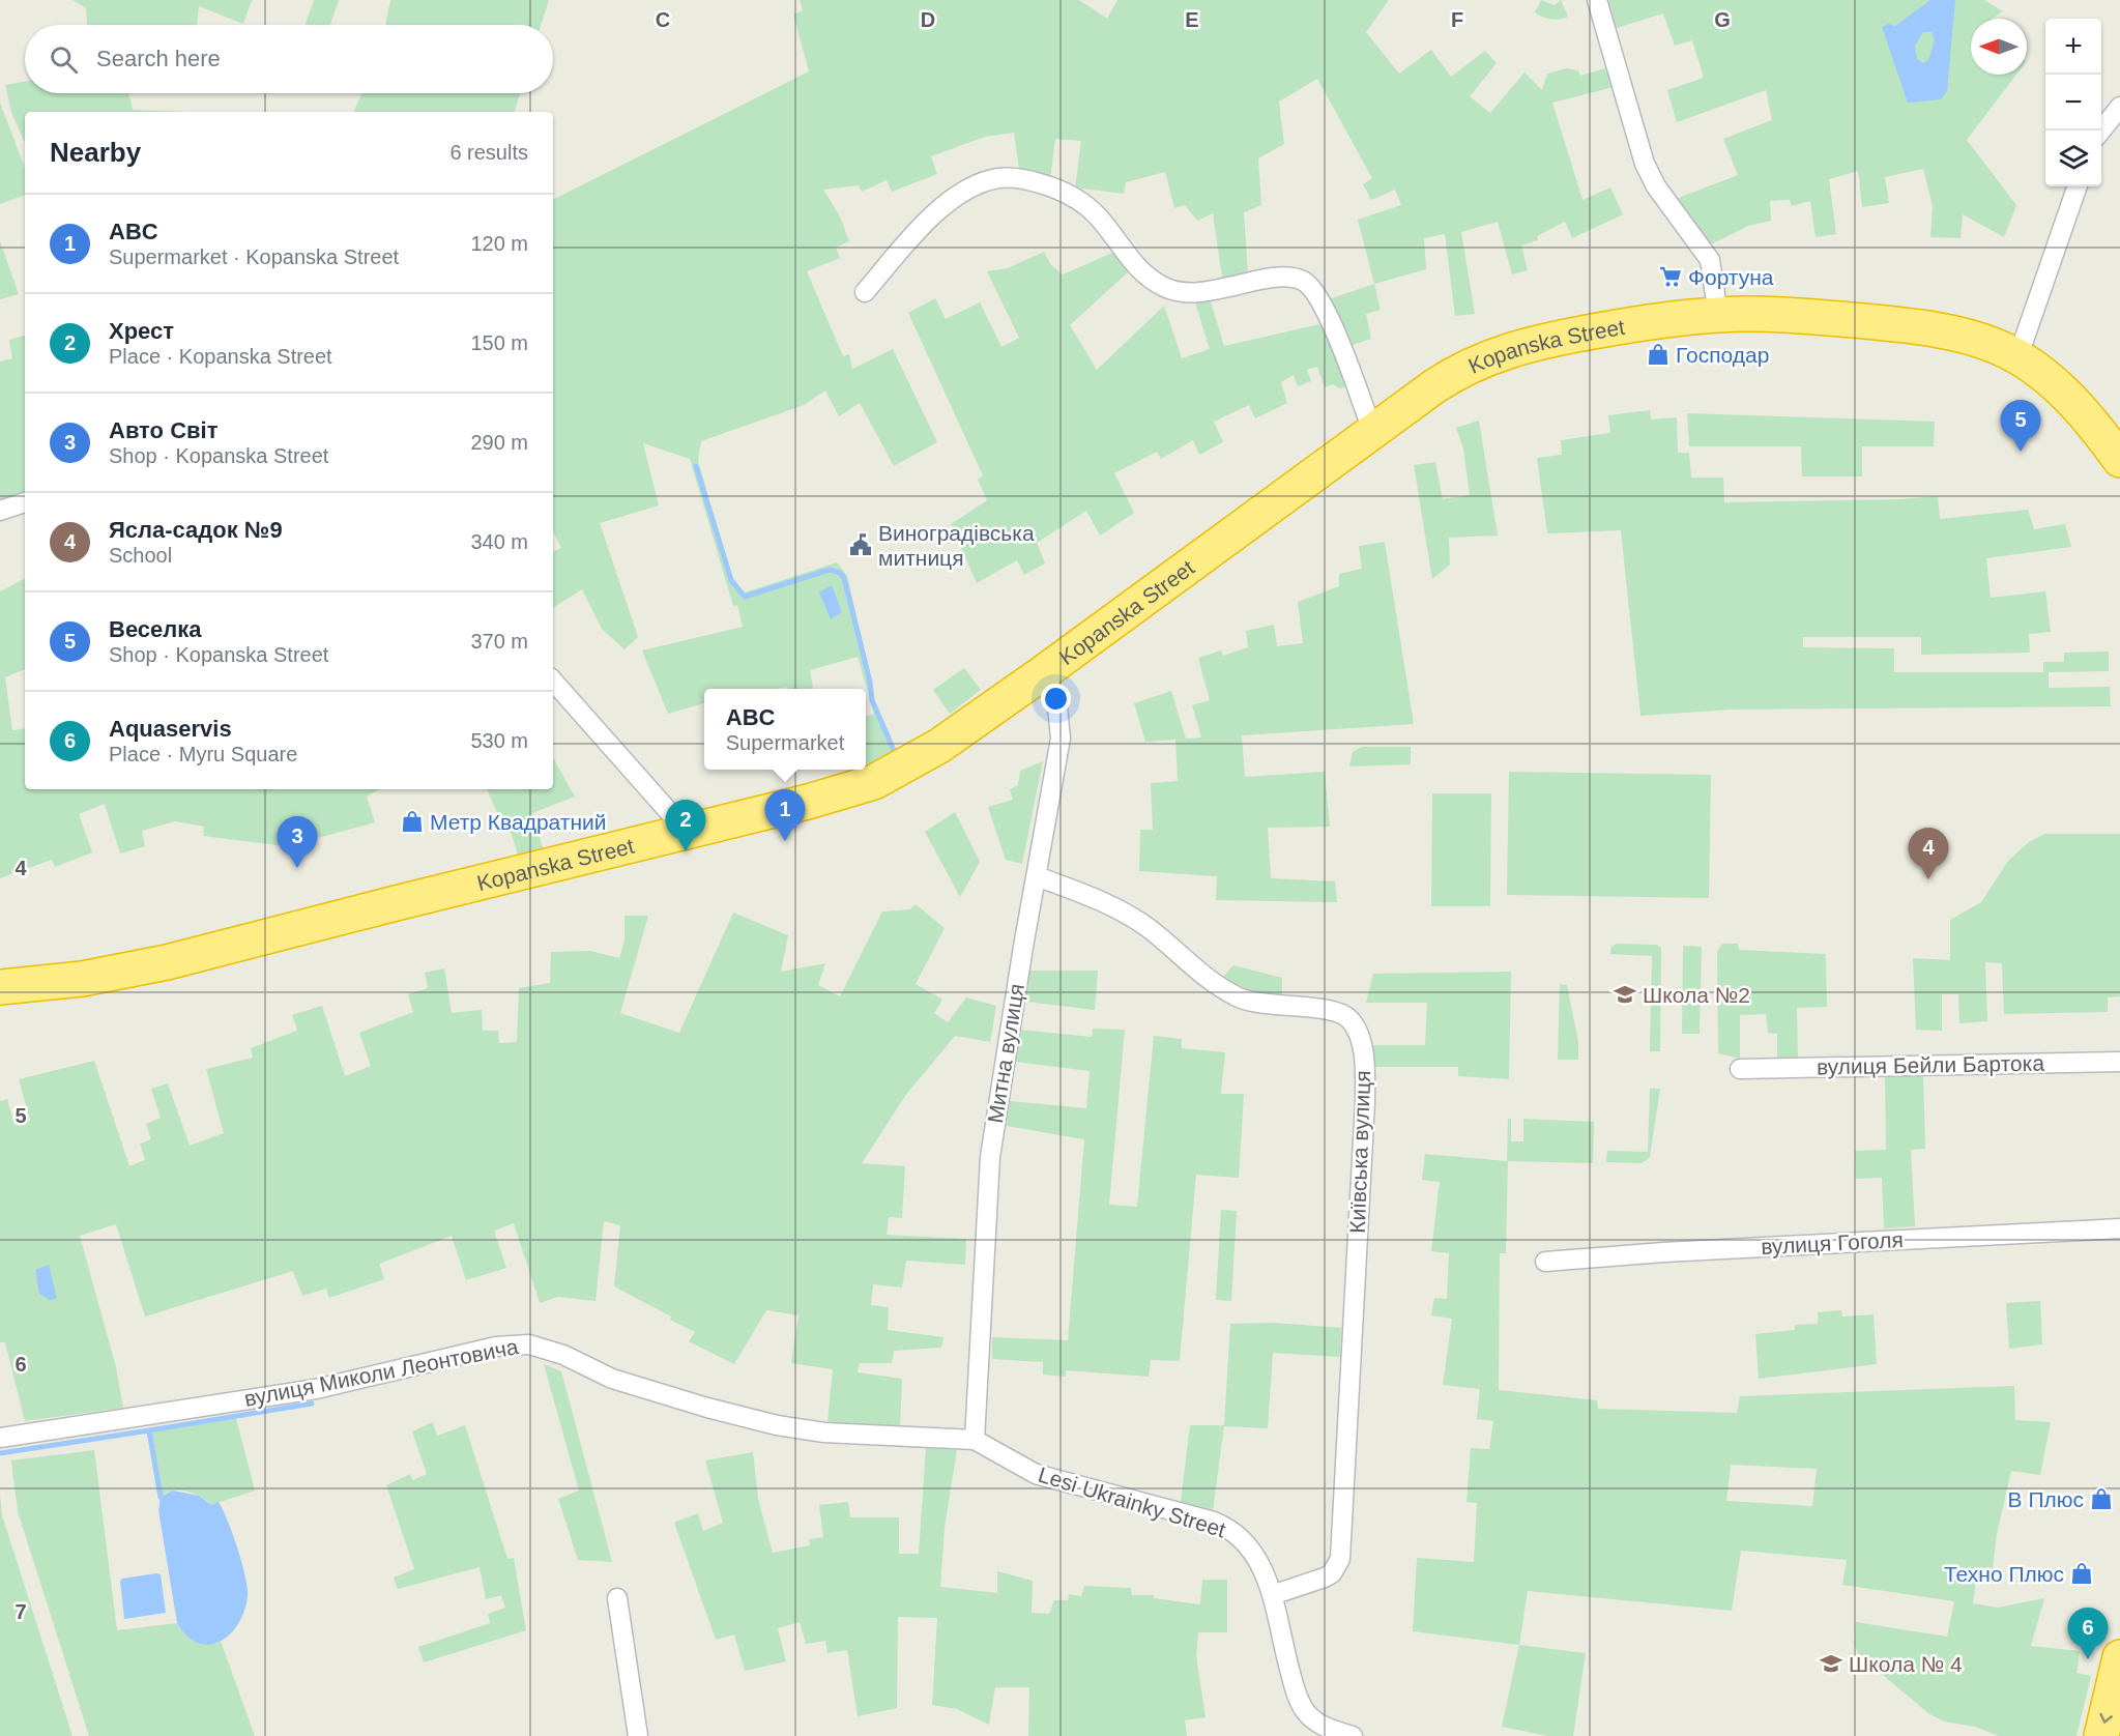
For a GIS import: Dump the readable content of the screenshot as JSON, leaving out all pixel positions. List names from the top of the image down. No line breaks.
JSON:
{"streets":{"highway":["Kopanska Street"],"street":["Митна вулиця","вулиця Бейли Бартока","Київська вулиця","вулиця Гоголя","вулиця Миколи Леонтовича","Lesi Ukrainky Street"]},"crossings":[["Kopanska Street","Митна вулиця"],["Митна вулиця","Київська вулиця"],["Митна вулиця","вулиця Миколи Леонтовича"],["Митна вулиця","Lesi Ukrainky Street"],["Київська вулиця","Lesi Ukrainky Street"],["вулиця Миколи Леонтовича","Lesi Ukrainky Street"]],"places":{"supermarket":["Фортуна"],"shop":["Господар","Метр Квадратний","В Плюс","Техно Плюс"],"public building":["Виноградівська митниця"],"school or university":["Школа №2","Школа № 4"]},"north":"left","page":{"map_buttons":["+","−"],"search":"Search here","heading":["Nearby","6 results"],"list":[{"mark":"1","name":"ABC","note":"Supermarket · Kopanska Street","value":"120 m"},{"mark":"2","name":"Хрест","note":"Place · Kopanska Street","value":"150 m"},{"mark":"3","name":"Авто Світ","note":"Shop · Kopanska Street","value":"290 m"},{"mark":"4","name":"Ясла-садок №9","note":"School","value":"340 m"},{"mark":"5","name":"Веселка","note":"Shop · Kopanska Street","value":"370 m"},{"mark":"6","name":"Aquaservis","note":"Place · Myru Square","value":"530 m"}],"pins":["5","1","2","3","4","6"],"popup":["ABC","Supermarket"]},"grid":{"columns":["C","D","E","F","G"],"rows":["4","5","6","7"]}}
